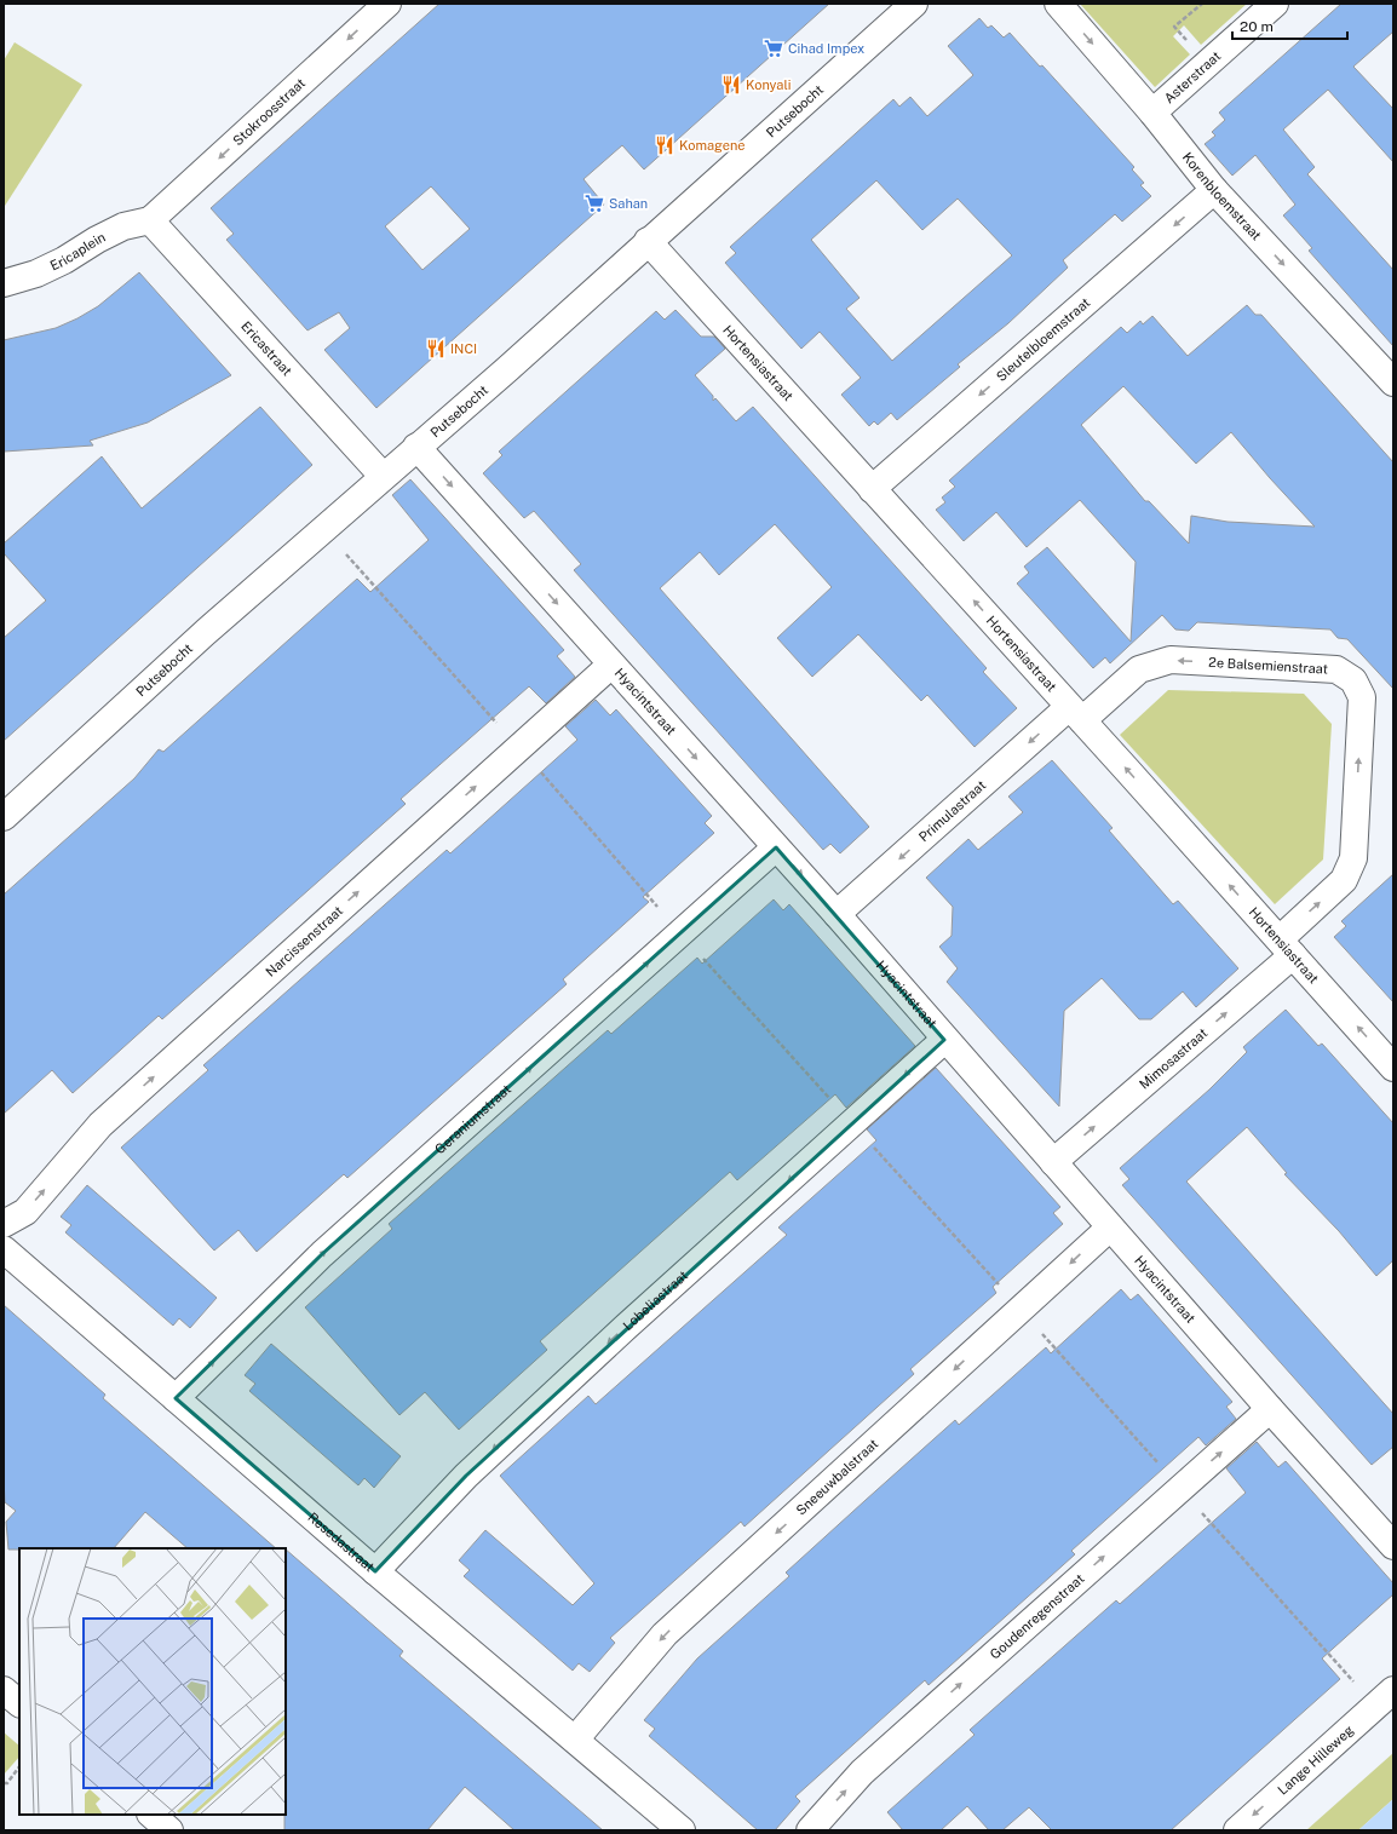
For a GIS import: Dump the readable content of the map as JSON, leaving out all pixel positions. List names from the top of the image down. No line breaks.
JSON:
{"streets":{"street":["Asterstraat","Putsebocht","Stokroosstraat","Korenbloemstraat","Ericaplein","Sleutelbloemstraat","Ericastraat","Hortensiastraat","2e Balsemienstraat","Hyacintstraat","Primulastraat","Narcissenstraat","Mimosastraat","Geraniumstraat","Lobeliastraat","Sneeuwbalstraat","Resedastraat","Goudenregenstraat","Lange Hilleweg"]},"crossings":[["Asterstraat","Korenbloemstraat"],["Putsebocht","Ericastraat"],["Putsebocht","Hortensiastraat"],["Putsebocht","Hyacintstraat"],["Stokroosstraat","Ericaplein"],["Stokroosstraat","Ericastraat"],["Korenbloemstraat","Sleutelbloemstraat"],["Ericaplein","Ericastraat"],["Sleutelbloemstraat","Hortensiastraat"],["Hortensiastraat","2e Balsemienstraat"],["Hortensiastraat","Primulastraat"],["Hortensiastraat","Mimosastraat"],["2e Balsemienstraat","Primulastraat"],["2e Balsemienstraat","Mimosastraat"],["Hyacintstraat","Primulastraat"],["Hyacintstraat","Narcissenstraat"],["Hyacintstraat","Mimosastraat"],["Hyacintstraat","Geraniumstraat"],["Hyacintstraat","Lobeliastraat"],["Hyacintstraat","Sneeuwbalstraat"],["Hyacintstraat","Goudenregenstraat"],["Geraniumstraat","Resedastraat"],["Lobeliastraat","Resedastraat"],["Sneeuwbalstraat","Resedastraat"]],"one_way":["Stokroosstraat","Korenbloemstraat","Sleutelbloemstraat","Hortensiastraat","Hyacintstraat","Primulastraat","Narcissenstraat","Mimosastraat","Geraniumstraat","Lobeliastraat","Sneeuwbalstraat","Goudenregenstraat","Lange Hilleweg"],"places":{"supermarket":["Cihad Impex","Sahan"],"restaurant":["Konyali","Komagene","INCI"]},"scale_bar":"20 m"}
